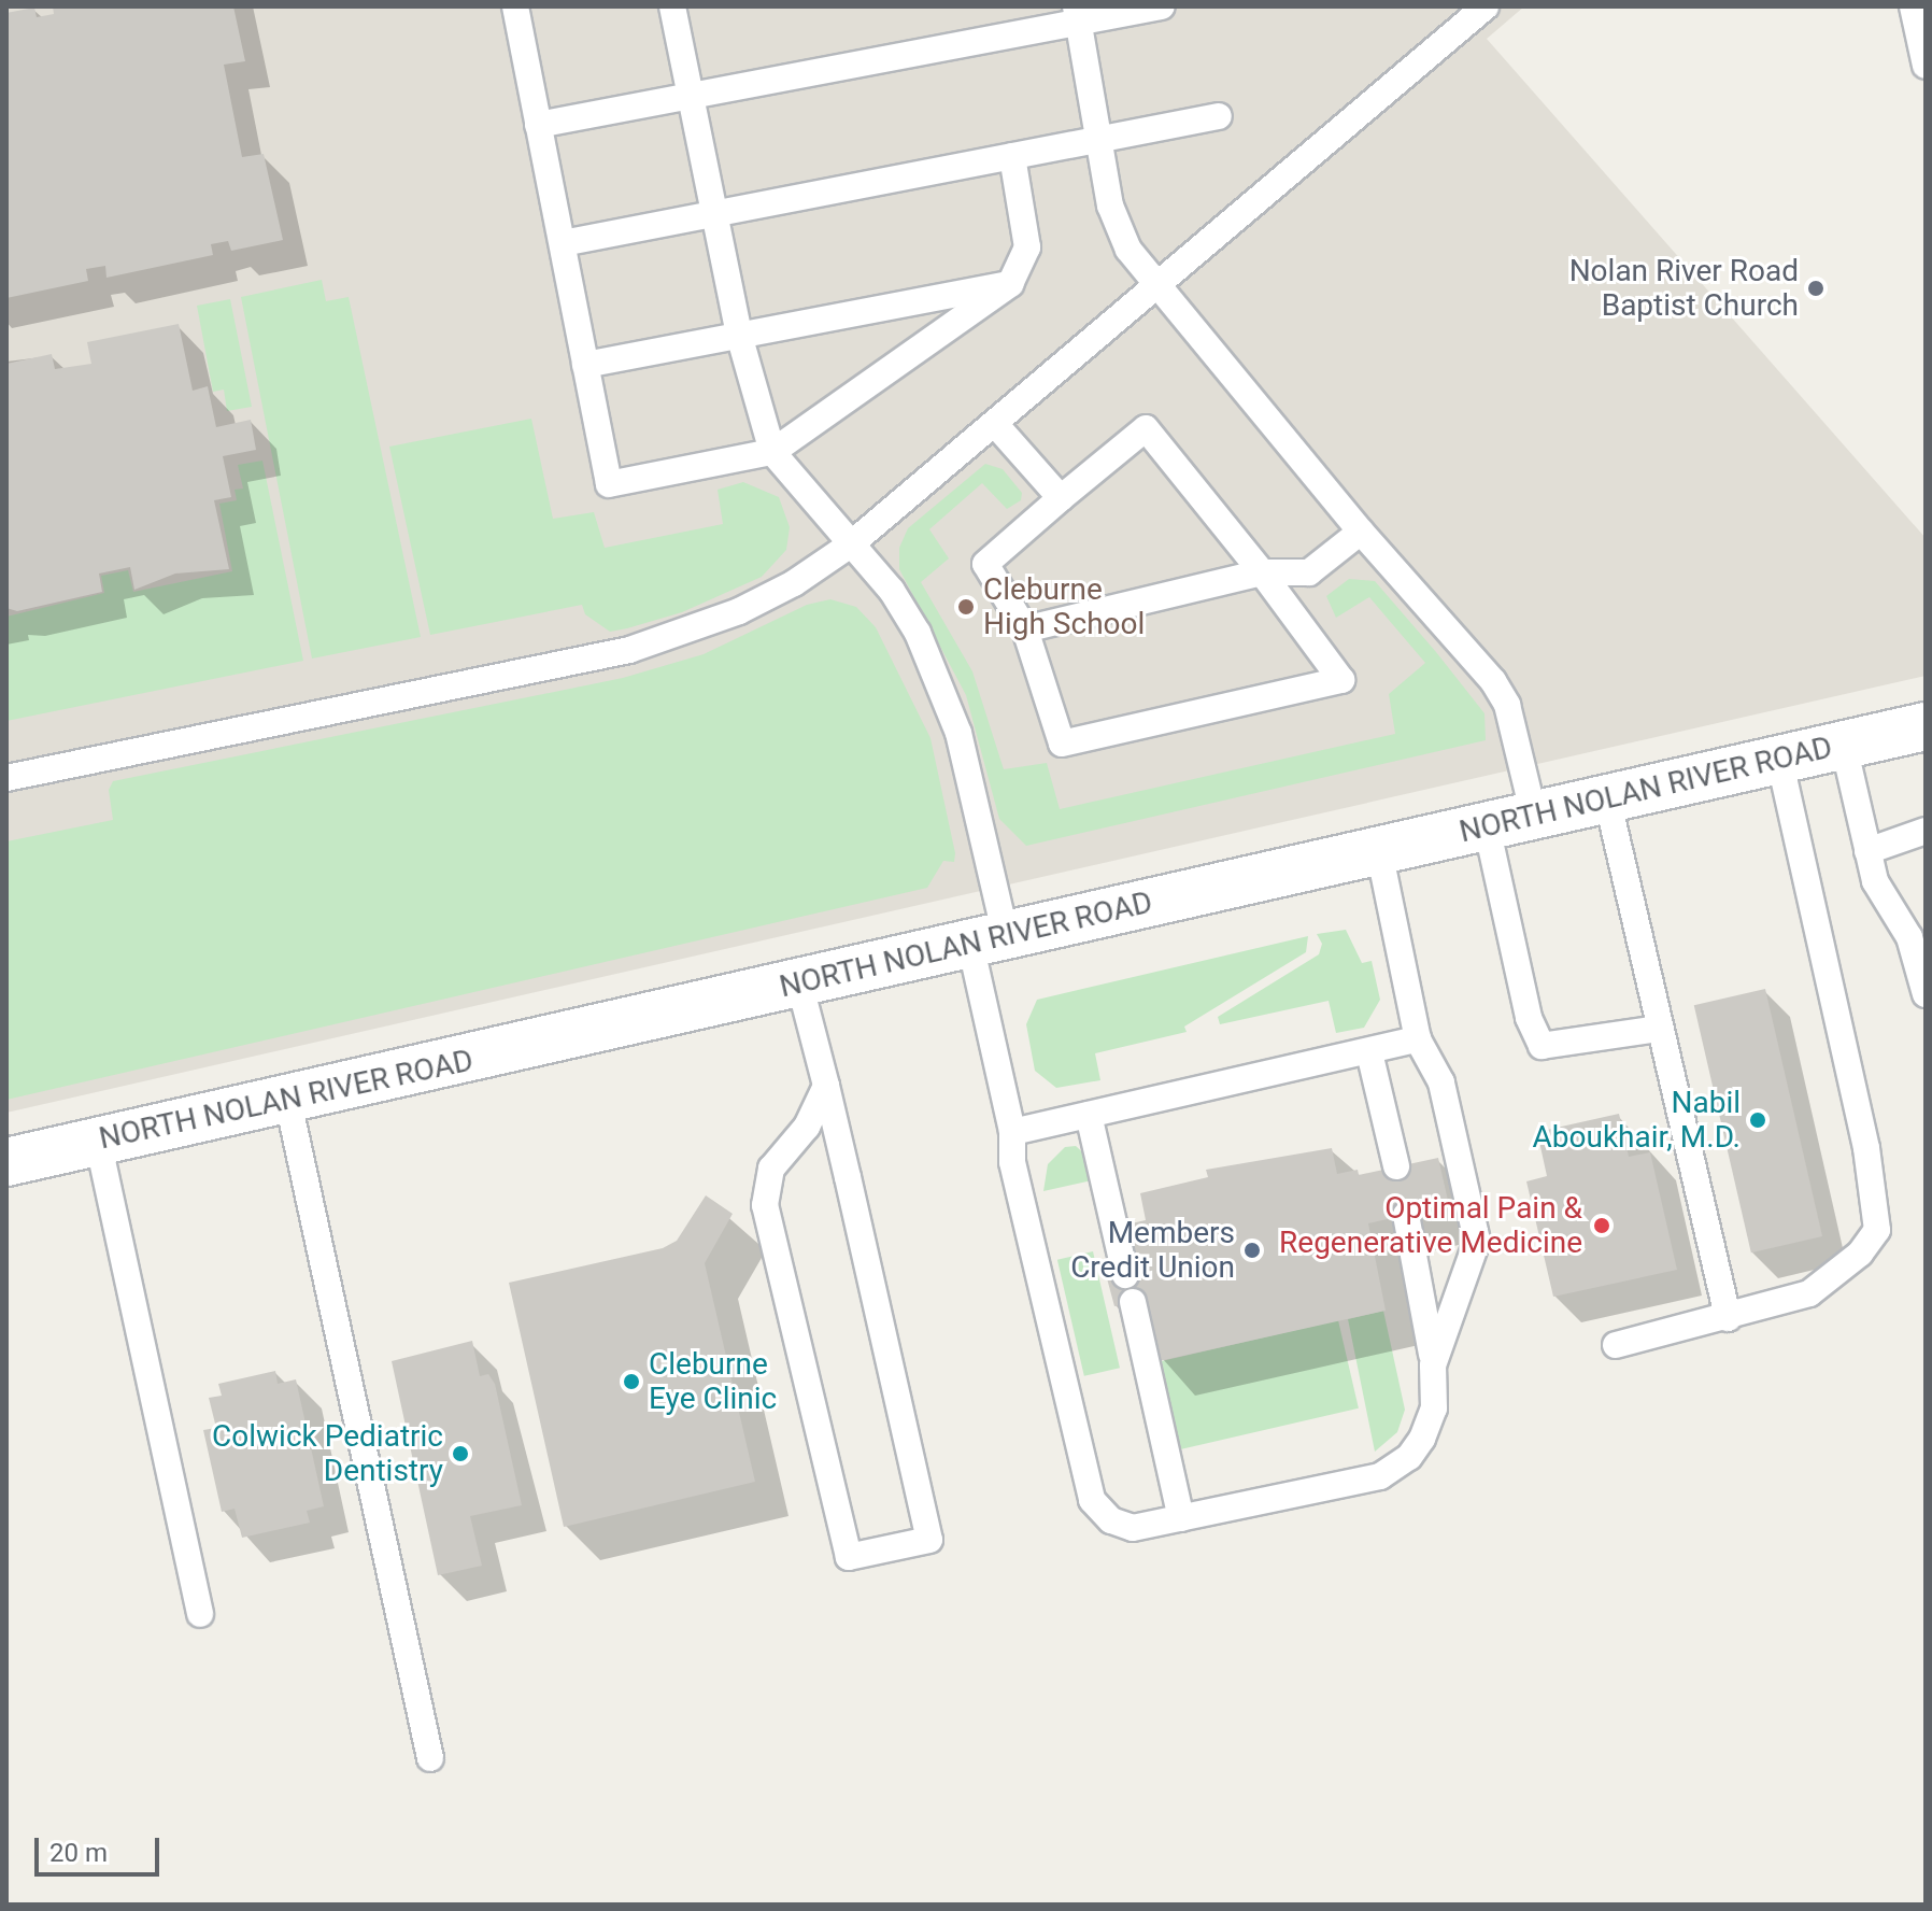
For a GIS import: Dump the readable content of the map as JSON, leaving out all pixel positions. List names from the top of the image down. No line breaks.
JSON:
{"streets":{"main road":["NORTH NOLAN RIVER ROAD"]},"places":["Nolan River Road Baptist Church","Cleburne High School","Nabil Aboukhair, M.D.","Optimal Pain & Regenerative Medicine","Members Credit Union","Cleburne Eye Clinic","Colwick Pediatric Dentistry"],"scale_bar":"20 m"}
